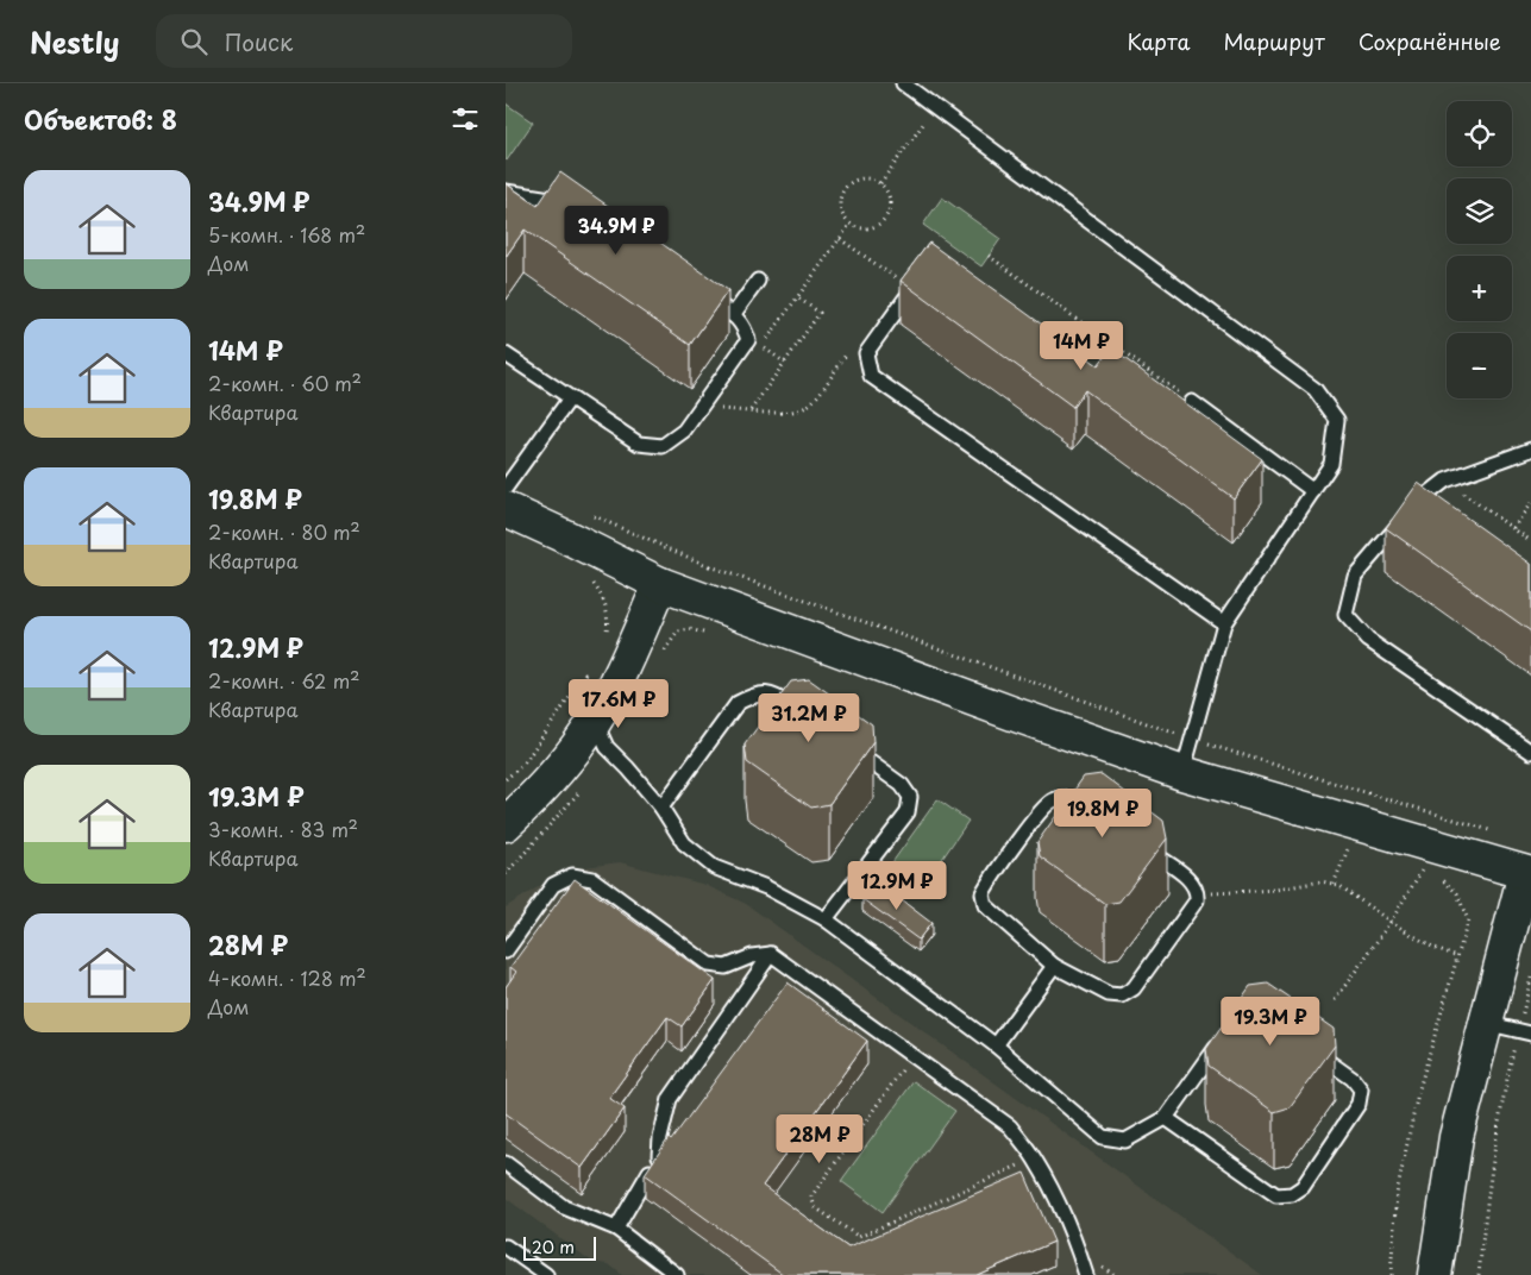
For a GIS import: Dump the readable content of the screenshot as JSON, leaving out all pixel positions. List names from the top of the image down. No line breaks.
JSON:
{"scale_bar":"20 m","page":{"header":"Nestly","search":"Поиск","nav":["Карта","Маршрут","Сохранённые"],"heading":"Объектов: 8","map_buttons":["+","−"],"list":[{"name":"34.9M ₽","note":"5-комн. · 168 m² · Дом"},{"name":"14M ₽","note":"2-комн. · 60 m² · Квартира"},{"name":"19.8M ₽","note":"2-комн. · 80 m² · Квартира"},{"name":"12.9M ₽","note":"2-комн. · 62 m² · Квартира"},{"name":"19.3M ₽","note":"3-комн. · 83 m² · Квартира"},{"name":"28M ₽","note":"4-комн. · 128 m² · Дом"}],"price":["34.9M ₽","14M ₽","17.6M ₽","31.2M ₽","19.8M ₽","12.9M ₽","19.3M ₽","28M ₽"],"scale":"20 m"}}
